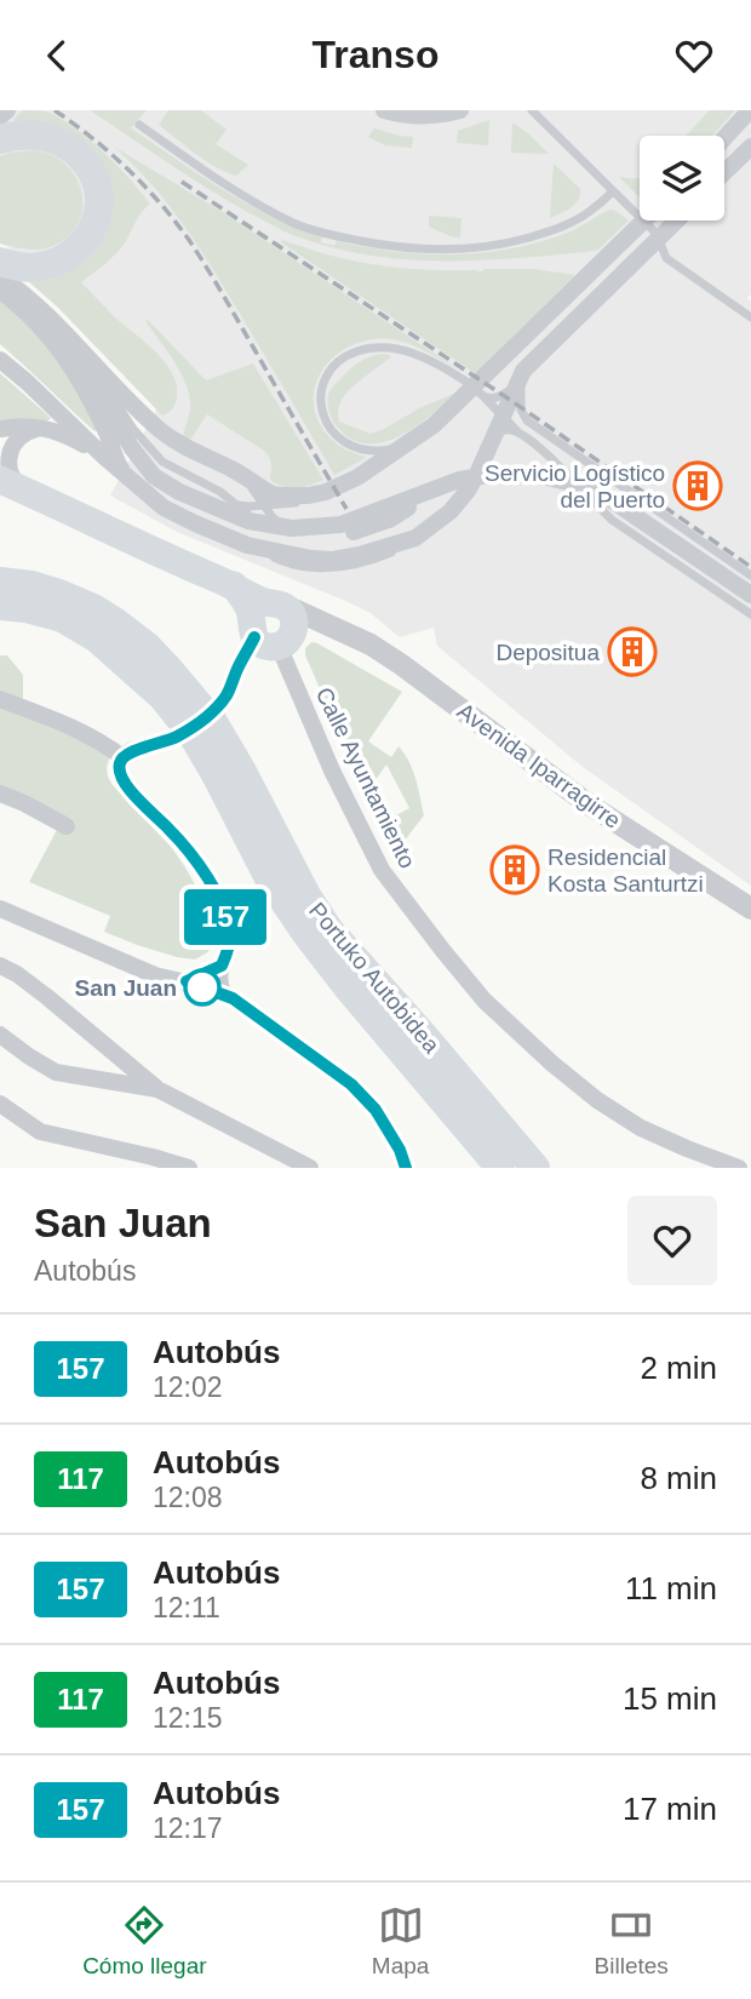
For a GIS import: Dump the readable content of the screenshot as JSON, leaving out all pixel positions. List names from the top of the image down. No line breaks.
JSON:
{"streets":{"highway":["Portuko Autobidea"],"street":["Avenida Iparragirre","Calle Ayuntamiento"]},"crossings":[["Avenida Iparragirre","Calle Ayuntamiento"]],"places":{"building":["Servicio Logístico del Puerto","Depositua","Residencial Kosta Santurtzi"],"other":["San Juan"]},"lines":["bus line 157"],"page":{"header":"Transo","on_map":"157","heading":["San Juan","Autobús"],"list":[{"mark":"157","name":"Autobús","note":"12:02","value":"2 min"},{"mark":"117","name":"Autobús","note":"12:08","value":"8 min"},{"mark":"157","name":"Autobús","note":"12:11","value":"11 min"},{"mark":"117","name":"Autobús","note":"12:15","value":"15 min"},{"mark":"157","name":"Autobús","note":"12:17","value":"17 min"}],"tabs":["Cómo llegar","Mapa","Billetes"]}}
